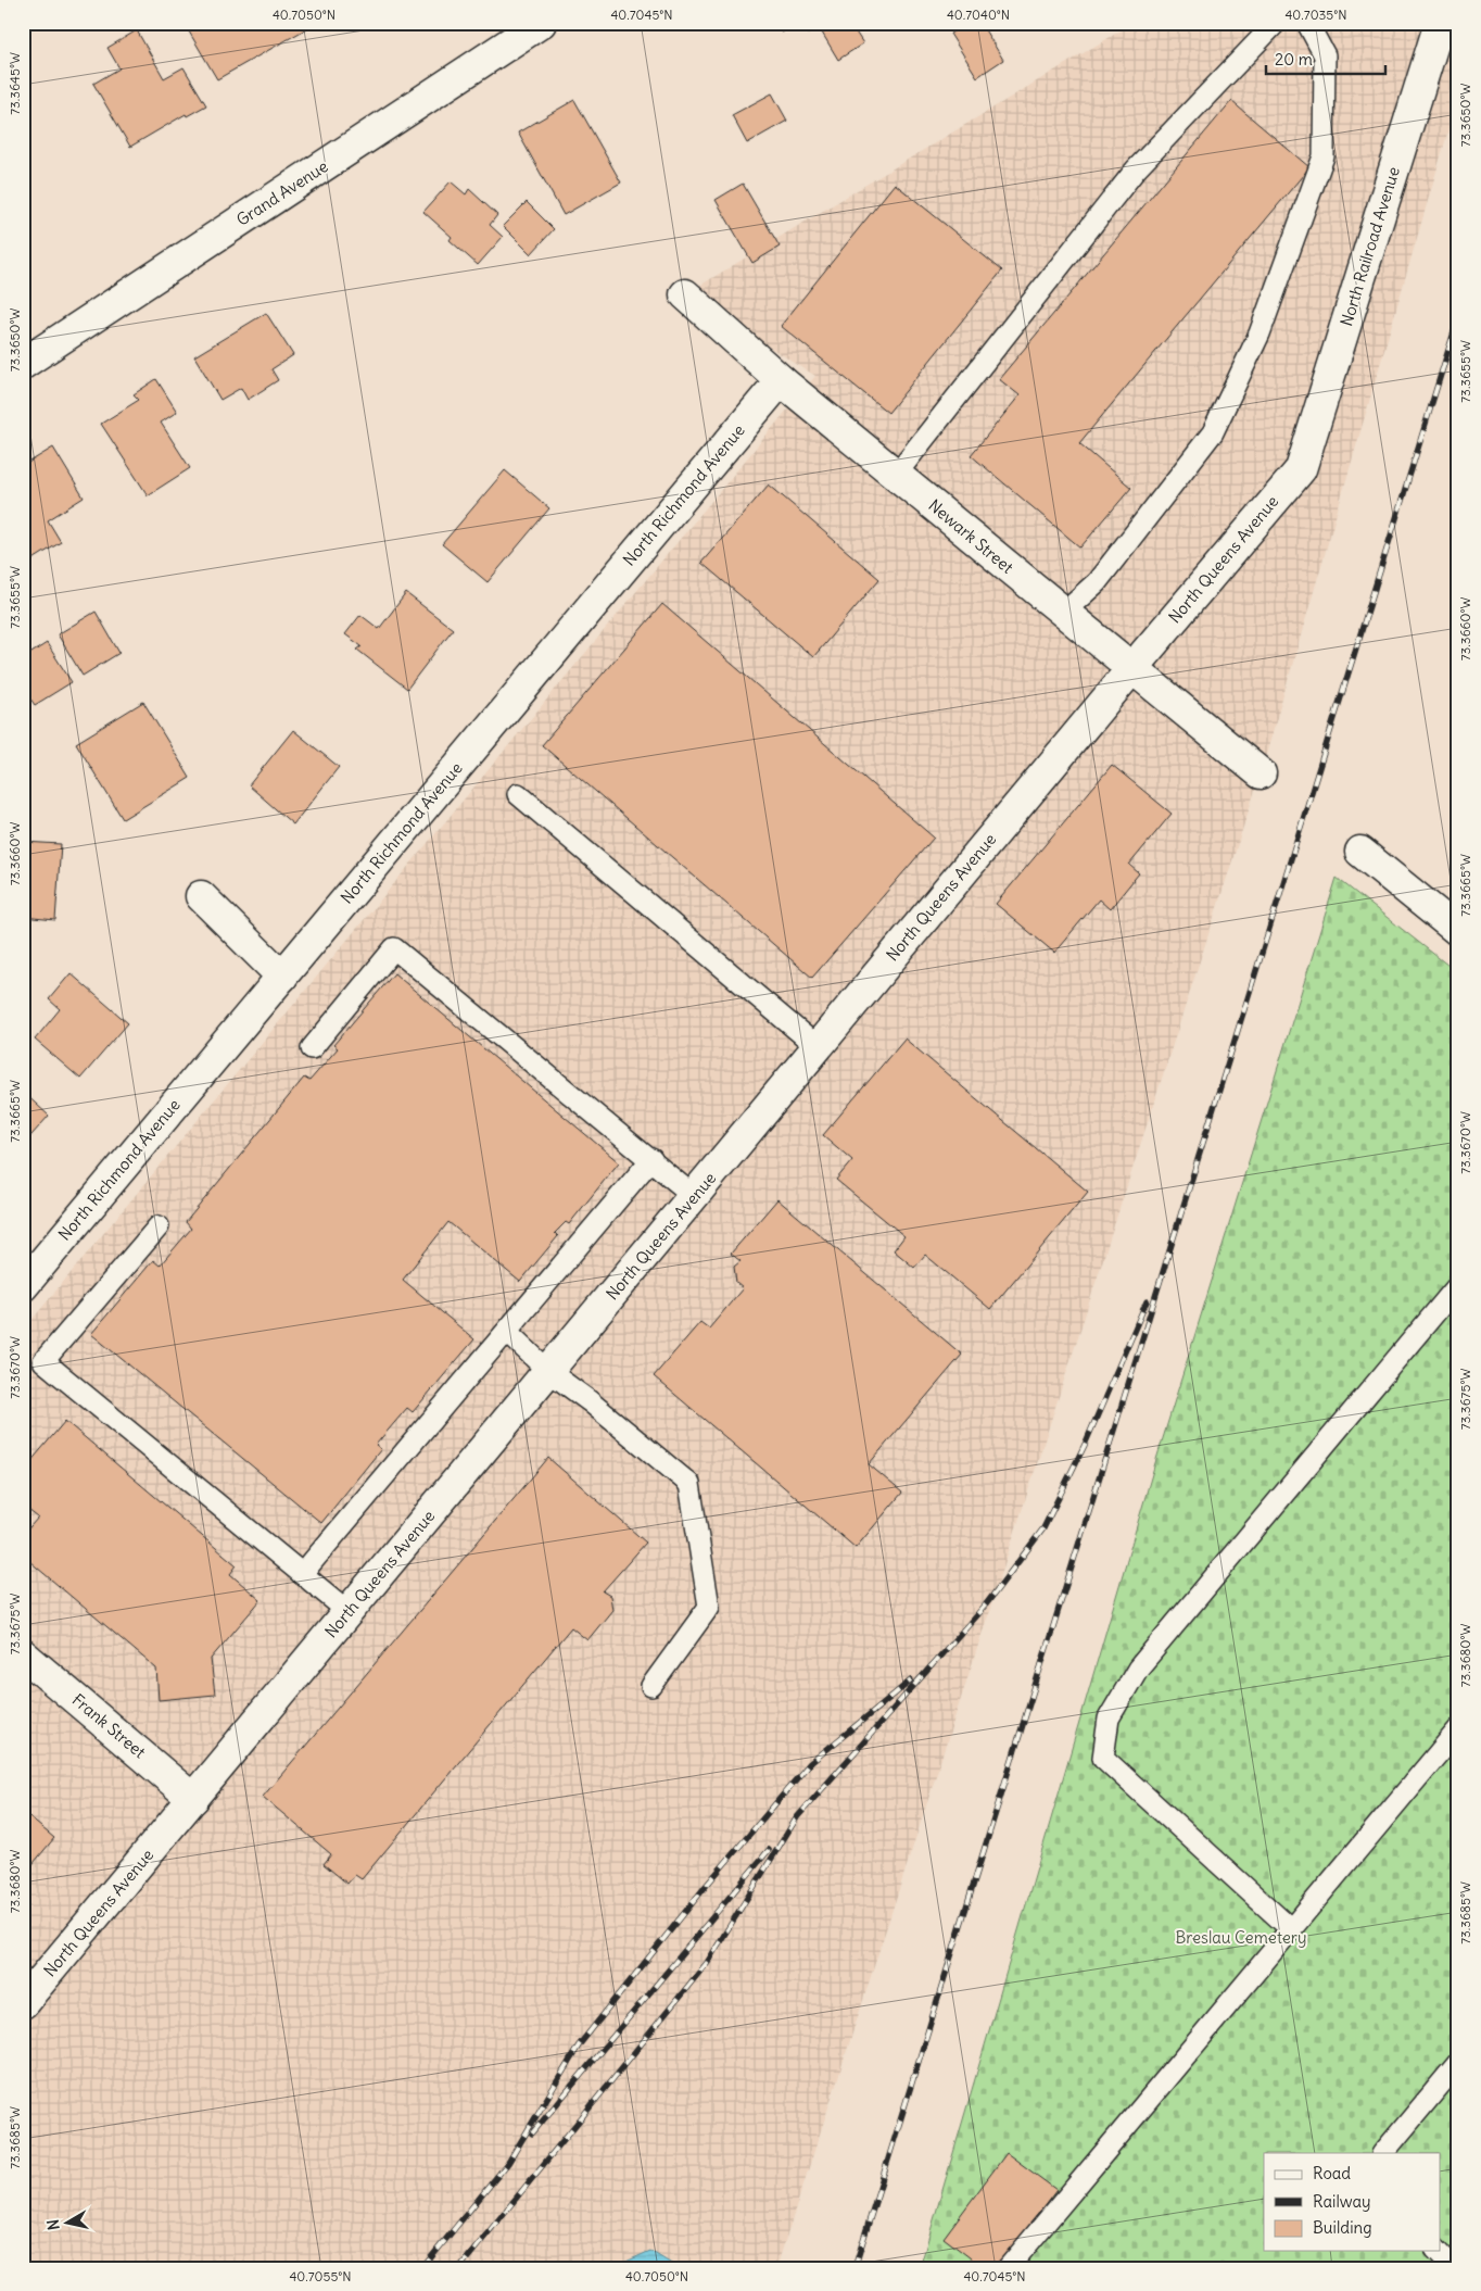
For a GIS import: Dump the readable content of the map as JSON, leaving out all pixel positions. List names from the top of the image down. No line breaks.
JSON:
{"streets":{"street":["Grand Avenue","North Railroad Avenue","North Richmond Avenue","Newark Street","North Queens Avenue","Frank Street"]},"crossings":[["North Railroad Avenue","North Queens Avenue"],["North Richmond Avenue","Newark Street"],["Newark Street","North Queens Avenue"],["North Queens Avenue","Frank Street"]],"parks":["Breslau Cemetery"],"legend":["Road","Railway","Building"],"scale_bar":"20 m","north":"left","coordinates":["40.7050°N","40.7045°N","40.7040°N","40.7035°N","73.3645°W","73.3650°W","73.3655°W","73.3660°W","73.3665°W","73.3670°W","73.3675°W","73.3680°W","73.3685°W","40.7055°N"]}
